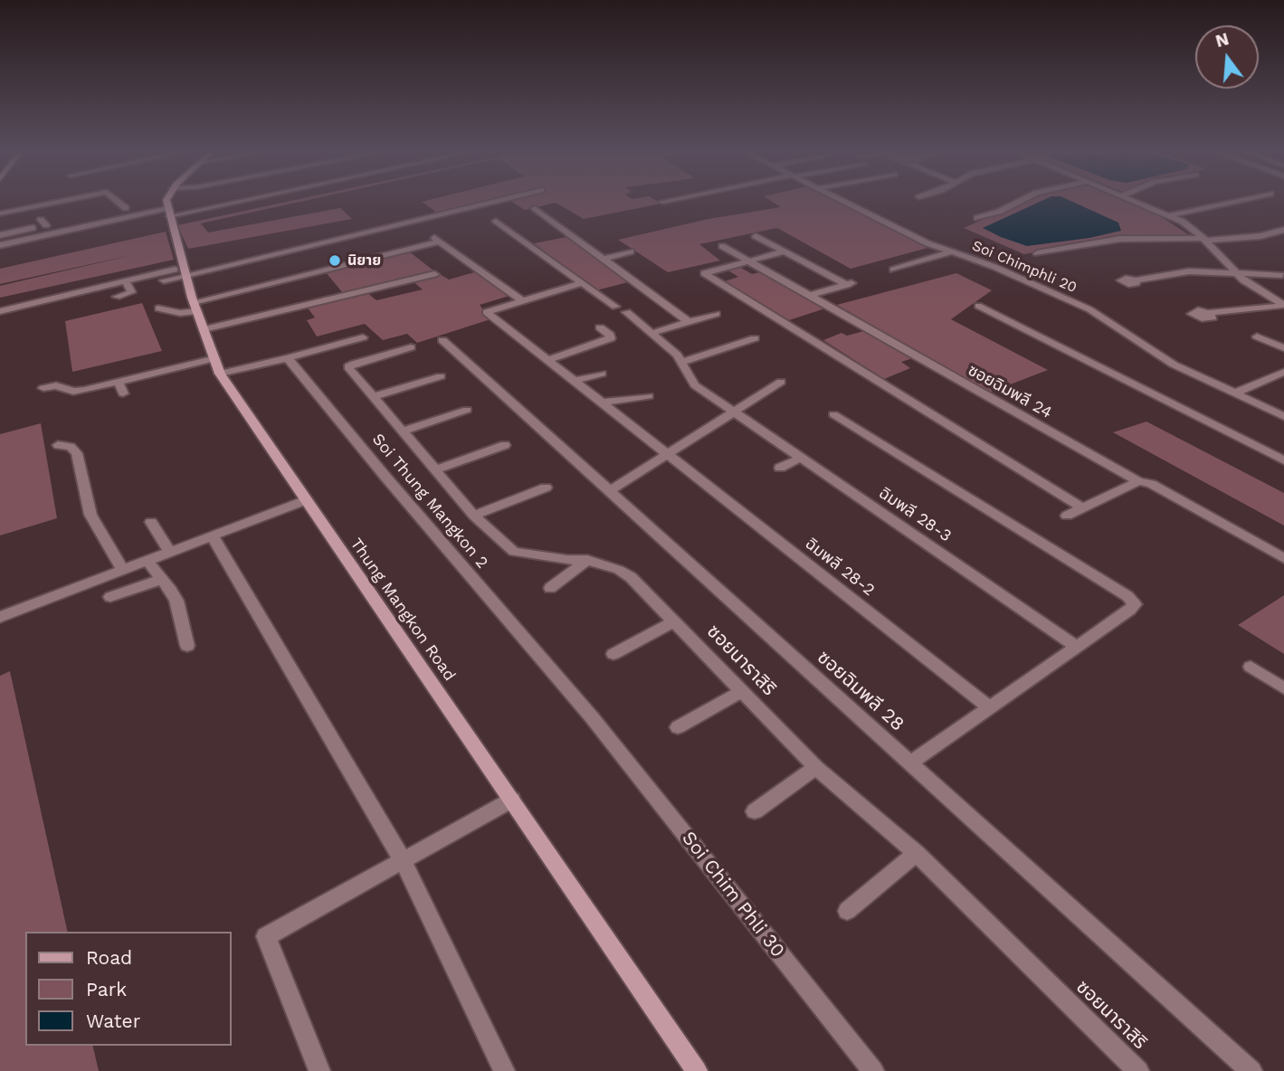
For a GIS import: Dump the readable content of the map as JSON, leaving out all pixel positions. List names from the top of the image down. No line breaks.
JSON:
{"streets":{"street":["Soi Chimphli 20","ซอยฉิมพลี 24","Soi Thung Mangkon 2","ฉิมพลี 28-3","ฉิมพลี 28-2","Thung Mangkon Road","ซอยนาราสิริ","ซอยฉิมพลี 28","Soi Chim Phli 30"]},"crossings":[["Soi Thung Mangkon 2","Soi Chim Phli 30"]],"places":["นิยาย"],"legend":["Road","Park","Water"],"north":"top"}
